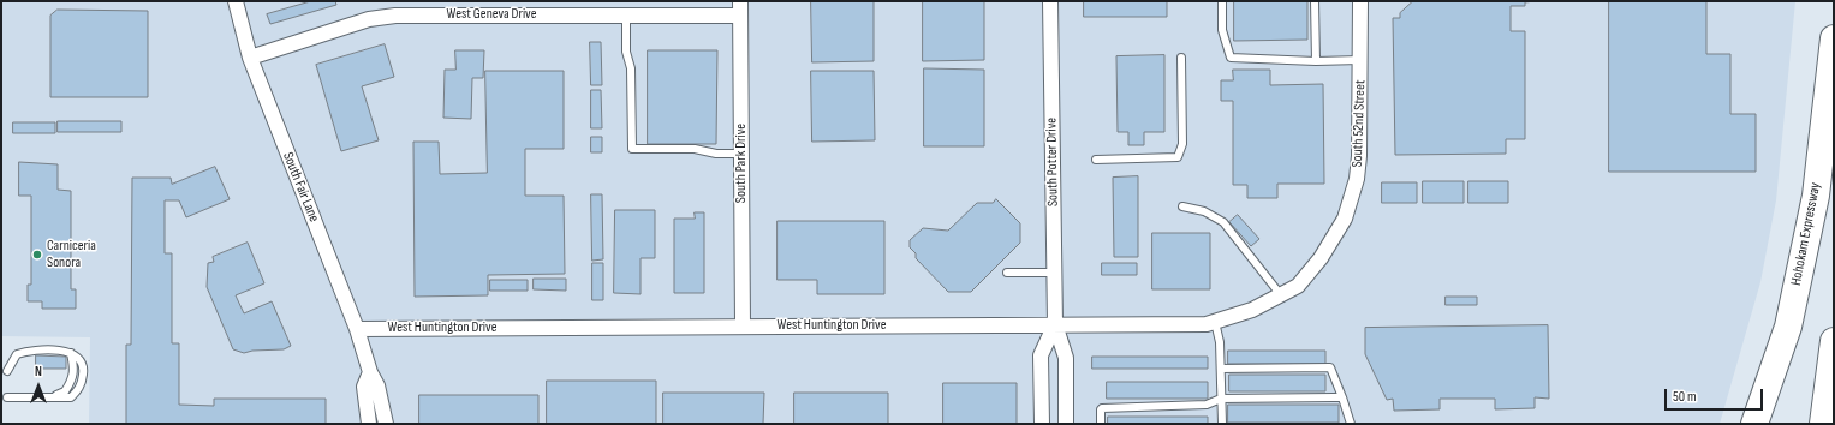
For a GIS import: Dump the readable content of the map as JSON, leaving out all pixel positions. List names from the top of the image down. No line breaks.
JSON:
{"streets":{"highway":["Hohokam Expressway"],"street":["West Geneva Drive","South 52nd Street","South Potter Drive","South Park Drive","South Fair Lane","West Huntington Drive"]},"crossings":[["West Geneva Drive","South Park Drive"],["West Geneva Drive","South Fair Lane"],["South 52nd Street","West Huntington Drive"],["South Potter Drive","West Huntington Drive"],["South Park Drive","West Huntington Drive"],["South Fair Lane","West Huntington Drive"]],"places":["Carniceria Sonora"],"scale_bar":"50 m","north":"top"}
